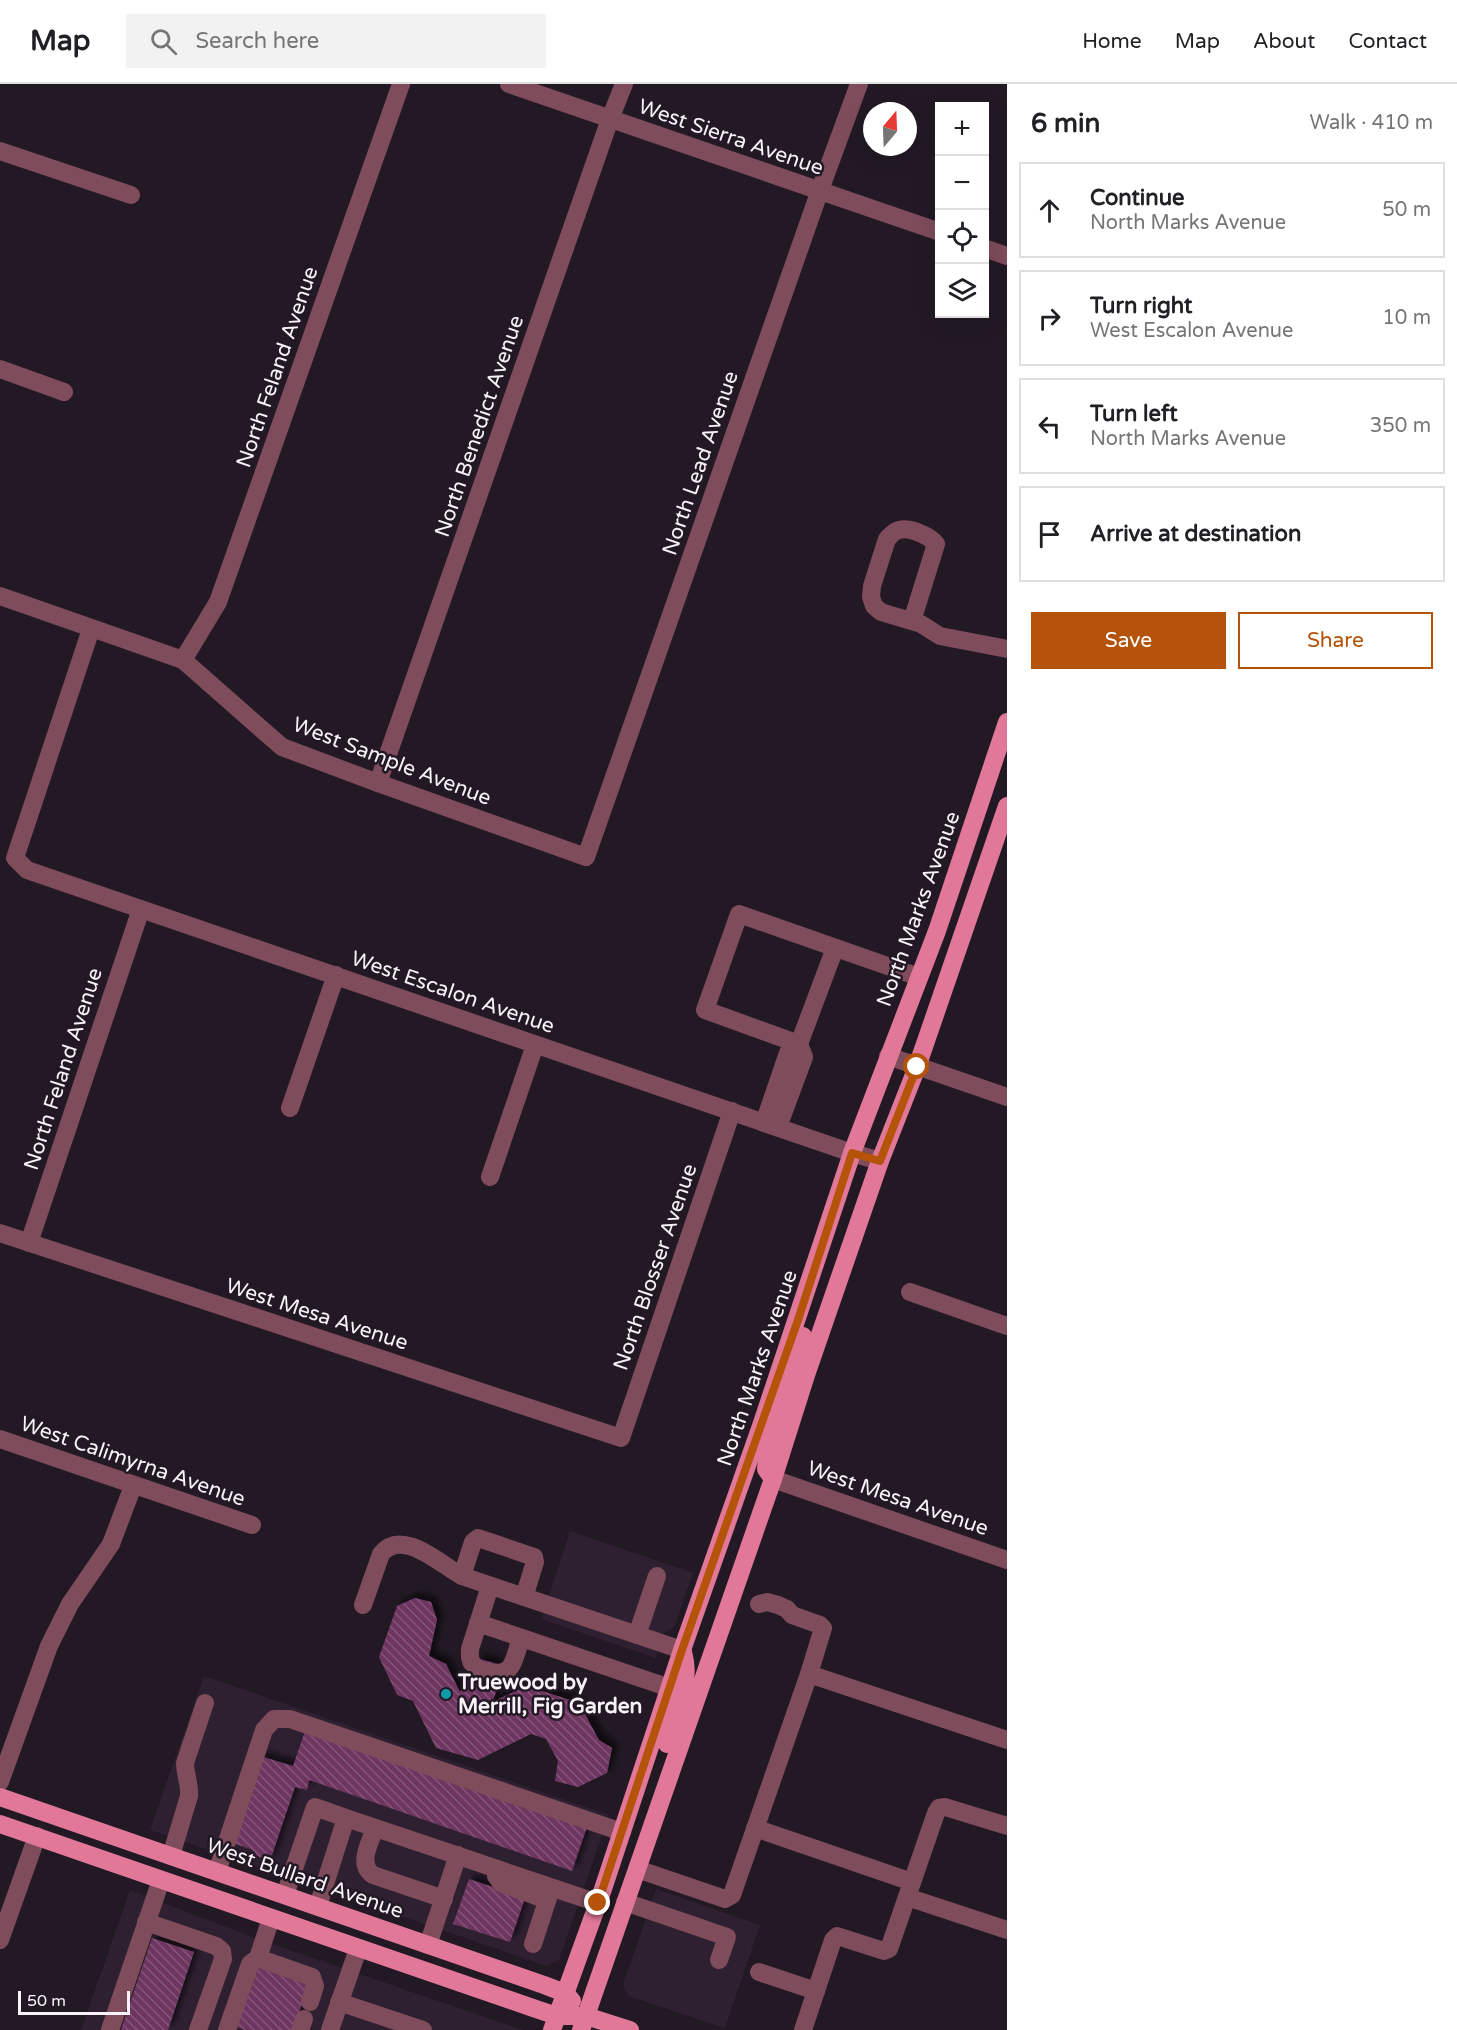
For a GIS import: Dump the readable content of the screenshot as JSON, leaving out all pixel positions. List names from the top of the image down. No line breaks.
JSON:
{"streets":{"main road":["North Marks Avenue","West Bullard Avenue"],"street":["West Sierra Avenue","North Feland Avenue","North Benedict Avenue","North Lead Avenue","West Sample Avenue","West Escalon Avenue","North Blosser Avenue","West Mesa Avenue","West Calimyrna Avenue"]},"crossings":[["West Sierra Avenue","North Benedict Avenue"],["West Sierra Avenue","North Lead Avenue"],["North Feland Avenue","West Sample Avenue"],["North Feland Avenue","West Escalon Avenue"],["North Feland Avenue","West Mesa Avenue"],["North Benedict Avenue","West Sample Avenue"],["North Lead Avenue","West Sample Avenue"],["West Sample Avenue","West Escalon Avenue"],["North Marks Avenue","West Escalon Avenue"],["North Marks Avenue","West Bullard Avenue"],["West Escalon Avenue","North Blosser Avenue"],["North Blosser Avenue","West Mesa Avenue"]],"places":["Truewood by Merrill, Fig Garden"],"scale_bar":"50 m","north":"top","page":{"header":"Map","search":"Search here","nav":["Home","Map","About","Contact"],"heading":["6 min","Walk · 410 m"],"map_buttons":["+","−"],"list":[["Continue","North Marks Avenue","50 m"],["Turn right","West Escalon Avenue","10 m"],["Turn left","North Marks Avenue","350 m"],"Arrive at destination"],"buttons":["Save","Share"],"scale":"50 m"}}
